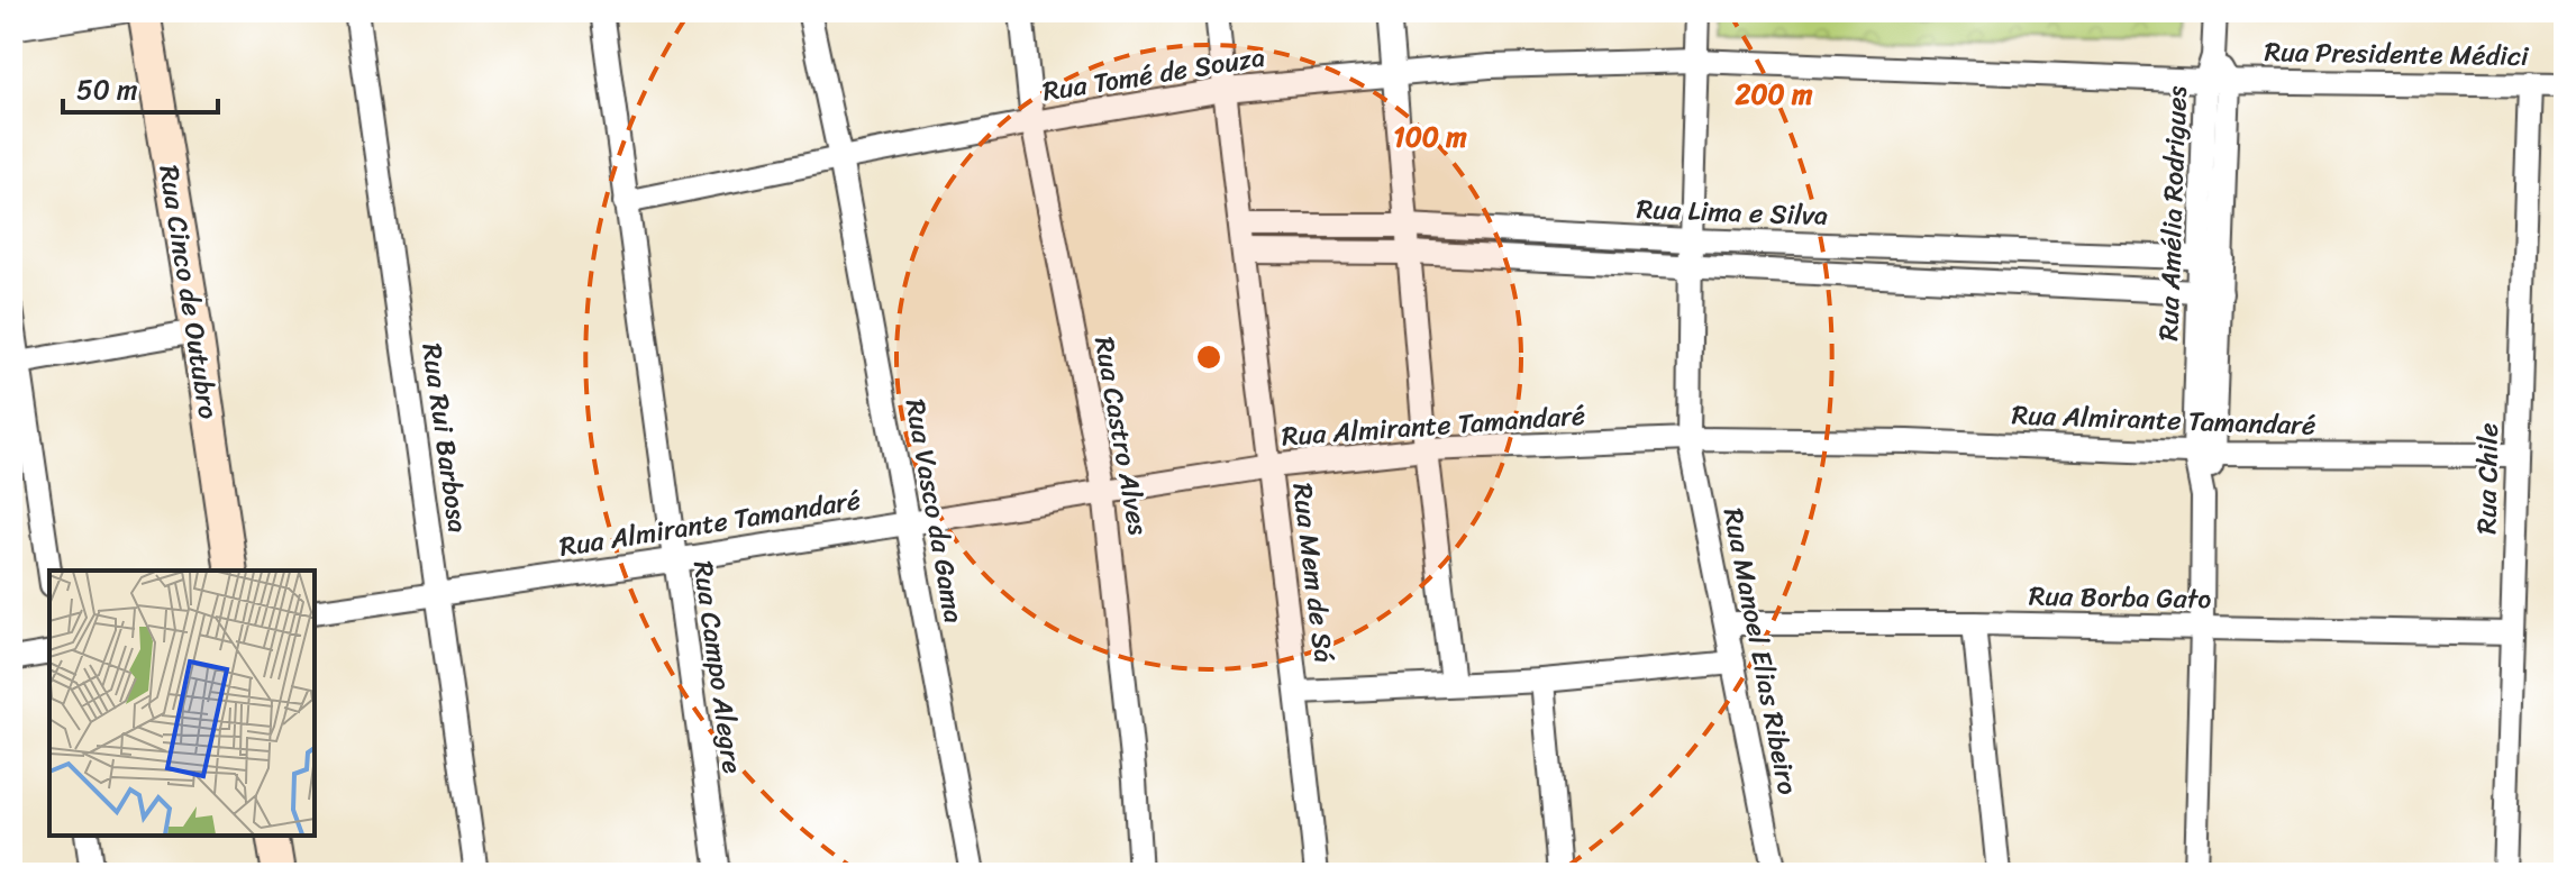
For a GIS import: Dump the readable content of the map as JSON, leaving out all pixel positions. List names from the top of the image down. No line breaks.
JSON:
{"streets":{"street":["Rua Presidente Médici","Rua Tomé de Souza","Rua Lima e Silva","Rua Amélia Rodrigues","Rua Cinco de Outubro","Rua Almirante Tamandaré","Rua Castro Alves","Rua Rui Barbosa","Rua Chile","Rua Vasco da Gama","Rua Mem de Sá","Rua Borba Gato","Rua Manoel Elias Ribeiro","Rua Campo Alegre"]},"crossings":[["Rua Presidente Médici","Rua Tomé de Souza"],["Rua Presidente Médici","Rua Amélia Rodrigues"],["Rua Presidente Médici","Rua Chile"],["Rua Presidente Médici","Rua Manoel Elias Ribeiro"],["Rua Tomé de Souza","Rua Castro Alves"],["Rua Tomé de Souza","Rua Vasco da Gama"],["Rua Tomé de Souza","Rua Mem de Sá"],["Rua Tomé de Souza","Rua Manoel Elias Ribeiro"],["Rua Tomé de Souza","Rua Campo Alegre"],["Rua Lima e Silva","Rua Amélia Rodrigues"],["Rua Lima e Silva","Rua Mem de Sá"],["Rua Lima e Silva","Rua Manoel Elias Ribeiro"],["Rua Amélia Rodrigues","Rua Almirante Tamandaré"],["Rua Amélia Rodrigues","Rua Borba Gato"],["Rua Almirante Tamandaré","Rua Castro Alves"],["Rua Almirante Tamandaré","Rua Rui Barbosa"],["Rua Almirante Tamandaré","Rua Chile"],["Rua Almirante Tamandaré","Rua Vasco da Gama"],["Rua Almirante Tamandaré","Rua Mem de Sá"],["Rua Almirante Tamandaré","Rua Manoel Elias Ribeiro"],["Rua Almirante Tamandaré","Rua Campo Alegre"],["Rua Chile","Rua Borba Gato"],["Rua Borba Gato","Rua Manoel Elias Ribeiro"]],"scale_bar":"50 m","rings":["200 m","100 m"]}
